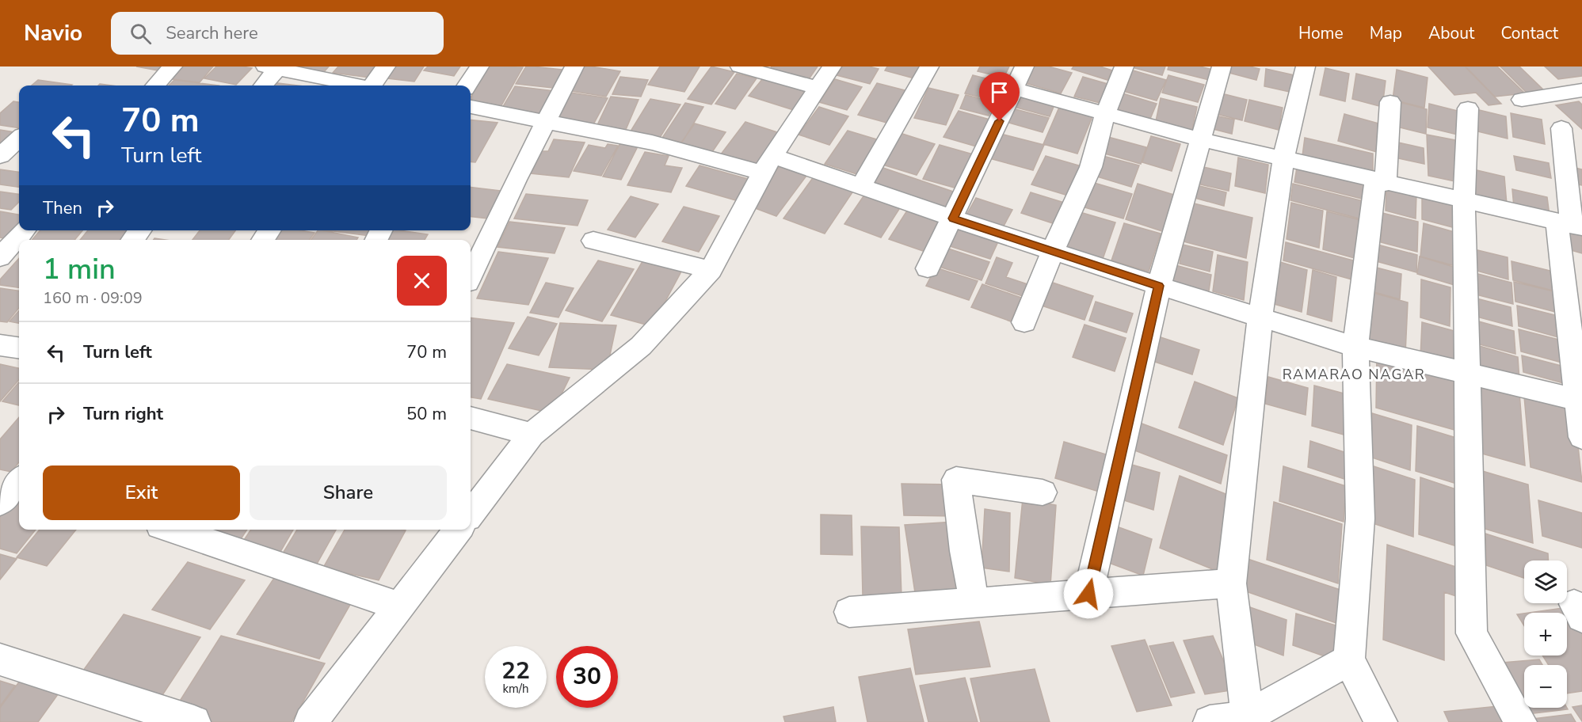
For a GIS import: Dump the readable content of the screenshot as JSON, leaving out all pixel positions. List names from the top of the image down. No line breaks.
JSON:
{"districts":["RAMARAO NAGAR"],"page":{"header":"Navio","search":"Search here","nav":["Home","Map","About","Contact"],"turn":["70 m","Turn left"],"then":"Then","heading":["1 min","160 m · 09:09"],"list":[{"name":"Turn left","value":"70 m"},{"name":"Turn right","value":"50 m"}],"buttons":["Exit","Share"],"map_buttons":["+","−"],"speed":"22 km/h","limit":"30"}}
